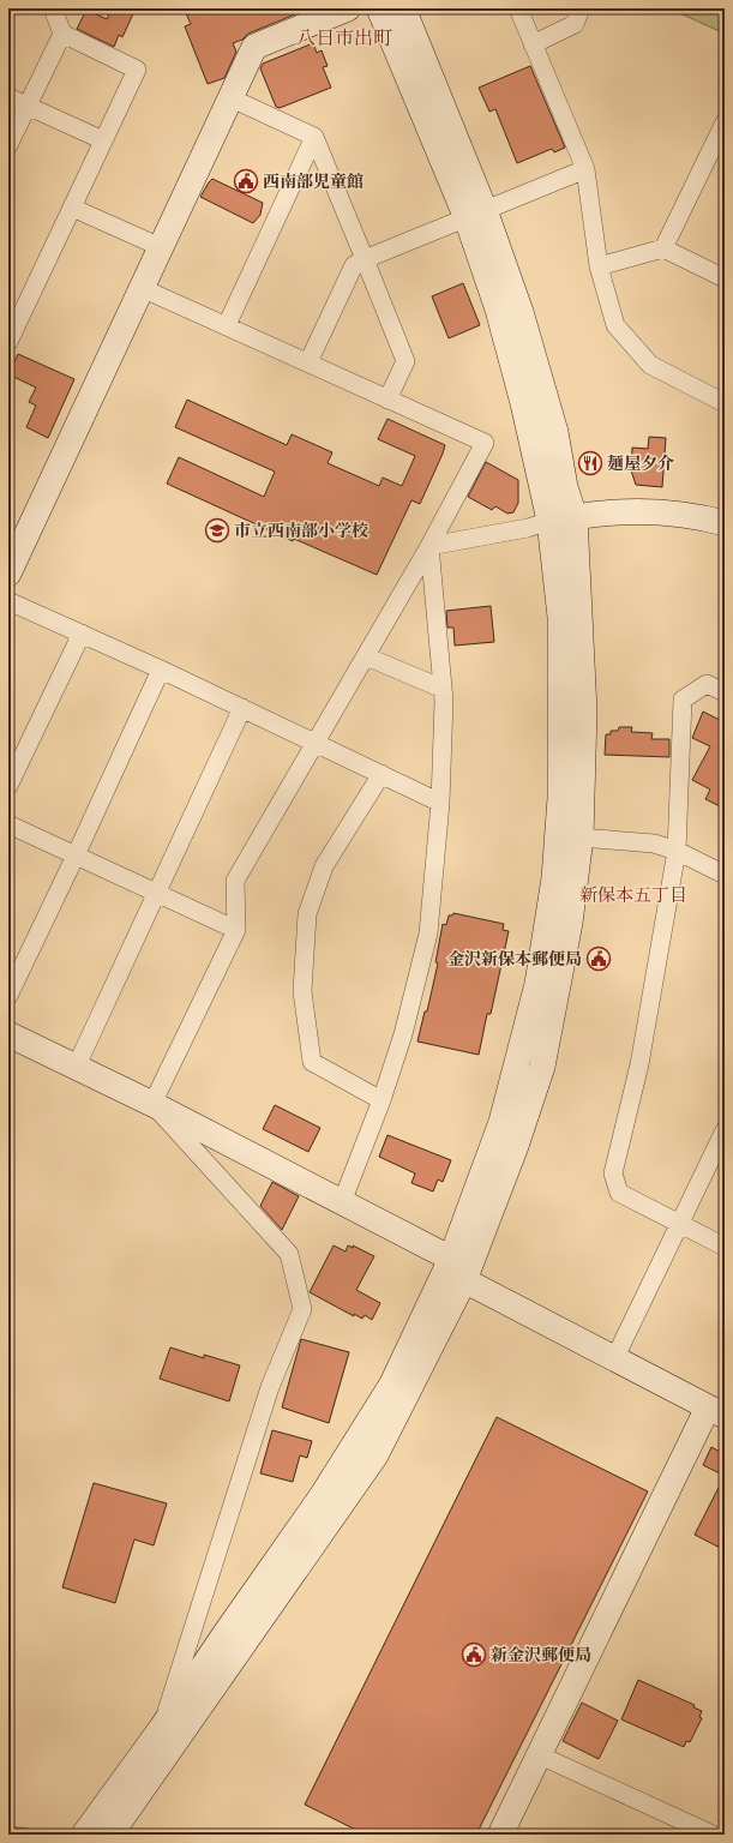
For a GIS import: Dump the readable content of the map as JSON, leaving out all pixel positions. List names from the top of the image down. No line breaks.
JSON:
{"districts":["八日市出町","新保本五丁目"],"places":{"public building":["西南部児童館","金沢新保本郵便局","新金沢郵便局"],"restaurant":["麺屋夕介"],"school or university":["市立西南部小学校"]}}
